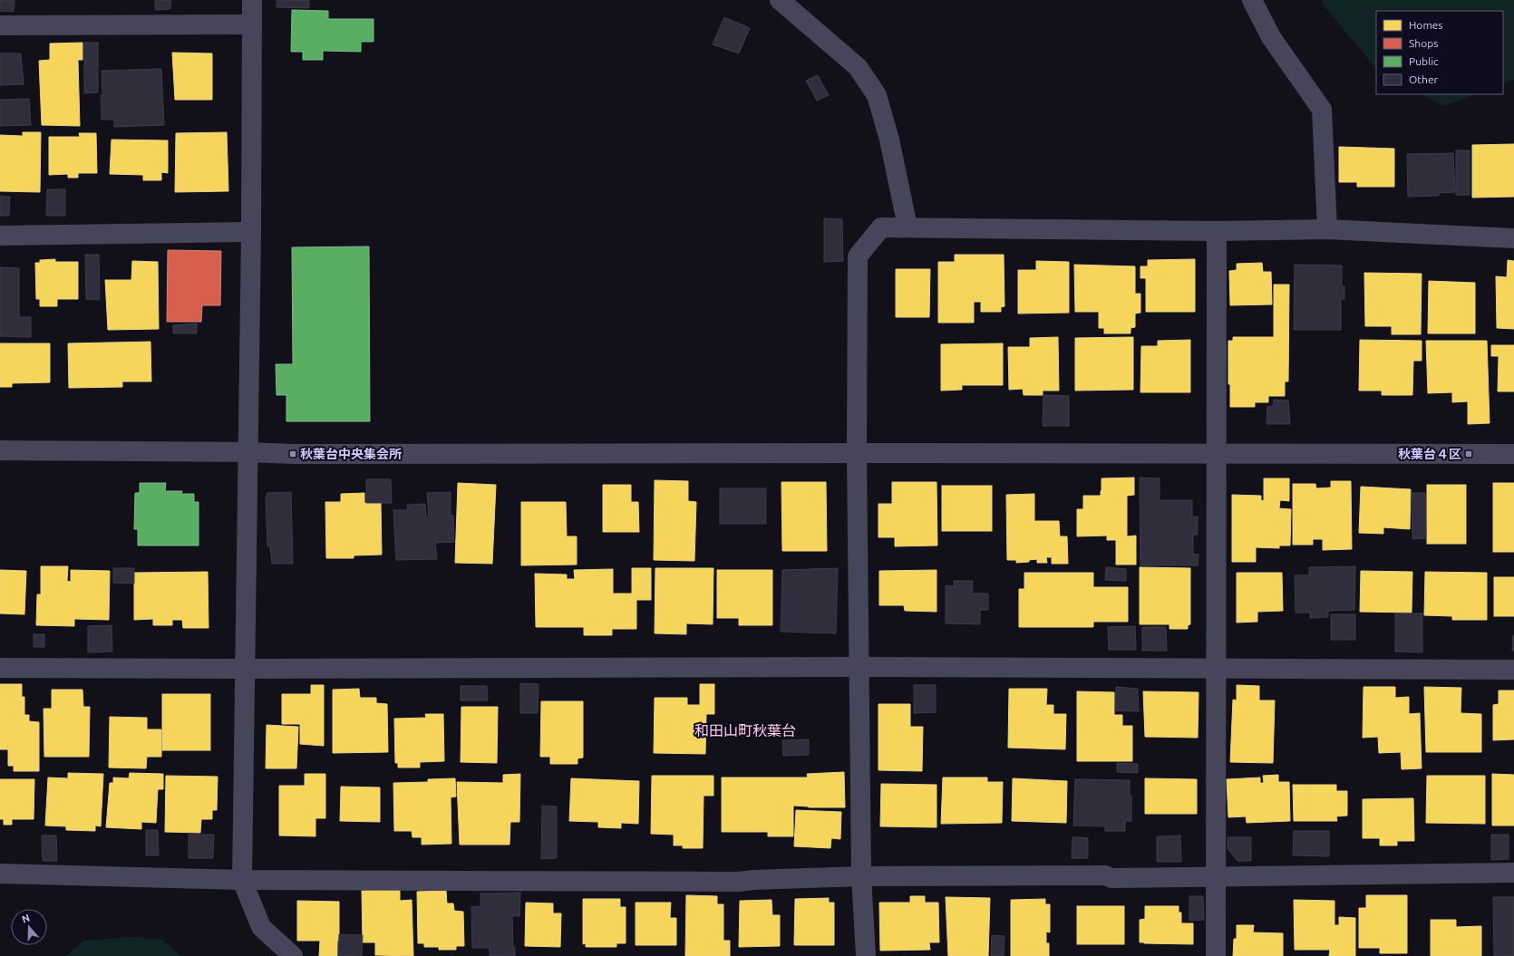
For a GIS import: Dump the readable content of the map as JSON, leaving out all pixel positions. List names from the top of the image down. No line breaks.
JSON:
{"districts":["和田山町秋葉台"],"places":{"transit":["秋葉台中央集会所","秋葉台４区"]},"legend":["Homes","Shops","Public","Other"],"north":"top"}
